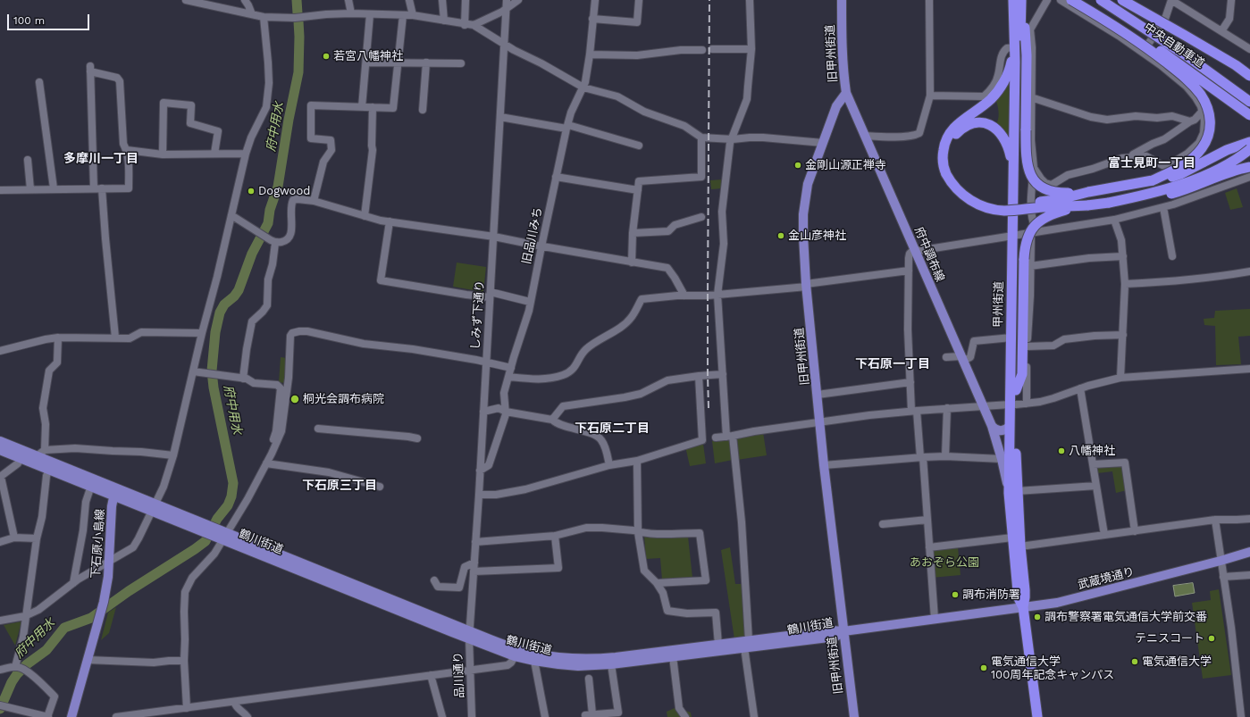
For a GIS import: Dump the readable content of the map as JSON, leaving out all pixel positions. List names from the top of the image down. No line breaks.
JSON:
{"streets":{"highway":["中央自動車道","甲州街道"],"main road":["旧甲州街道","府中調布線","鶴川街道","下石原小島線","武蔵境通り"],"street":["旧品川みち","しみず下通り","品川通り"]},"crossings":[["旧甲州街道","府中調布線"],["旧甲州街道","鶴川街道"],["旧品川みち","しみず下通り"],["府中調布線","甲州街道"],["甲州街道","武蔵境通り"],["しみず下通り","鶴川街道"],["しみず下通り","品川通り"],["鶴川街道","下石原小島線"],["鶴川街道","品川通り"]],"districts":["多摩川一丁目","富士見町一丁目","下石原一丁目","下石原二丁目","下石原三丁目"],"water":["府中用水"],"parks":["あおぞら公園"],"places":["若宮八幡神社","金剛山源正禅寺","Dogwood","金山彦神社","桐光会調布病院","八幡神社","調布消防署","調布警察署電気通信大学前交番","テニスコート","電気通信大学","電気通信大学 100周年記念キャンパス"],"scale_bar":"100 m"}
